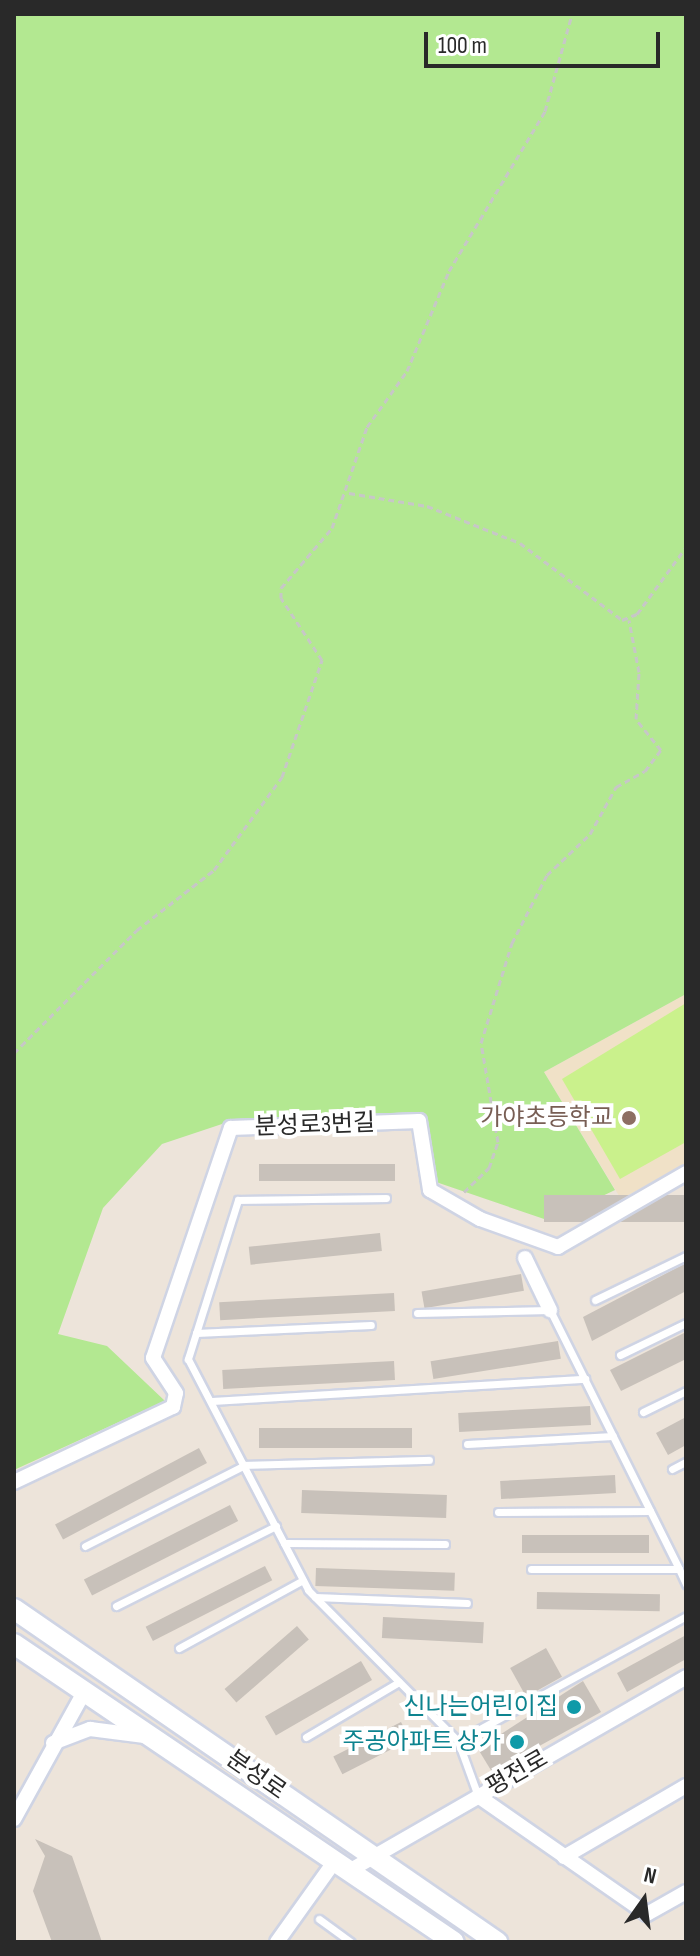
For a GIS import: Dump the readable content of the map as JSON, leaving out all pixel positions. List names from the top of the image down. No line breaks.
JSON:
{"streets":{"main road":["분성로"],"street":["분성로3번길","평전로"]},"crossings":[["평전로","분성로"]],"places":["가야초등학교","신나는어린이집","주공아파트 상가"],"scale_bar":"100 m","north":"top"}
